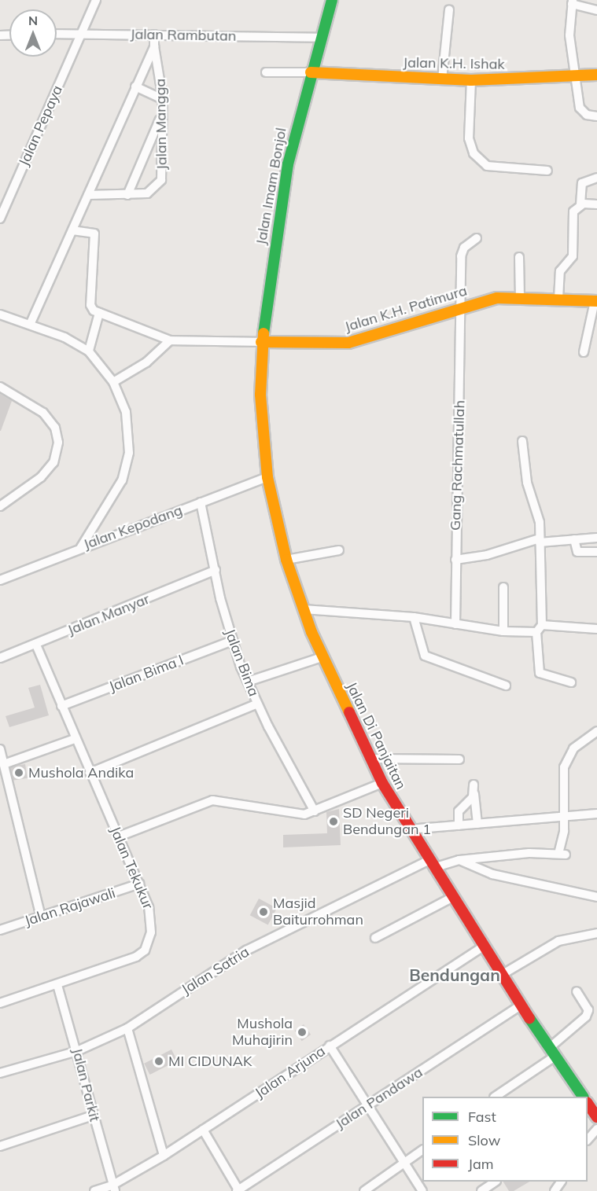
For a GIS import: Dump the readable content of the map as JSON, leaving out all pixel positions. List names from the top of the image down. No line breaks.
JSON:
{"streets":{"street":["Jalan Rambutan","Jalan K.H. Ishak","Jalan Mangga","Jalan Pepaya","Jalan Imam Bonjol","Jalan K.H. Patimura","Gang Rachmatullah","Jalan Kepodang","Jalan Manyar","Jalan Bima","Jalan Bima I","Jalan Di Panjaitan","Jalan Tekukur","Jalan Rajawali","Jalan Satria","Jalan Arjuna","Jalan Parkit","Jalan Pandawa"]},"crossings":[["Jalan Rambutan","Jalan Mangga"],["Jalan Rambutan","Jalan Pepaya"],["Jalan Rambutan","Jalan Imam Bonjol"],["Jalan K.H. Ishak","Jalan Imam Bonjol"],["Jalan Imam Bonjol","Jalan K.H. Patimura"],["Jalan Imam Bonjol","Jalan Di Panjaitan"],["Jalan K.H. Patimura","Gang Rachmatullah"],["Jalan K.H. Patimura","Jalan Di Panjaitan"],["Jalan Kepodang","Jalan Bima"],["Jalan Kepodang","Jalan Di Panjaitan"],["Jalan Manyar","Jalan Bima"],["Jalan Manyar","Jalan Tekukur"],["Jalan Bima","Jalan Bima I"],["Jalan Bima I","Jalan Tekukur"],["Jalan Di Panjaitan","Jalan Satria"],["Jalan Di Panjaitan","Jalan Arjuna"],["Jalan Di Panjaitan","Jalan Pandawa"],["Jalan Tekukur","Jalan Rajawali"],["Jalan Tekukur","Jalan Parkit"],["Jalan Satria","Jalan Parkit"],["Jalan Arjuna","Jalan Parkit"]],"districts":["Bendungan"],"places":["Mushola Andika","SD Negeri Bendungan 1","Masjid Baiturrohman","Mushola Muhajirin","MI CIDUNAK"],"legend":["Fast","Slow","Jam"],"north":"top"}
